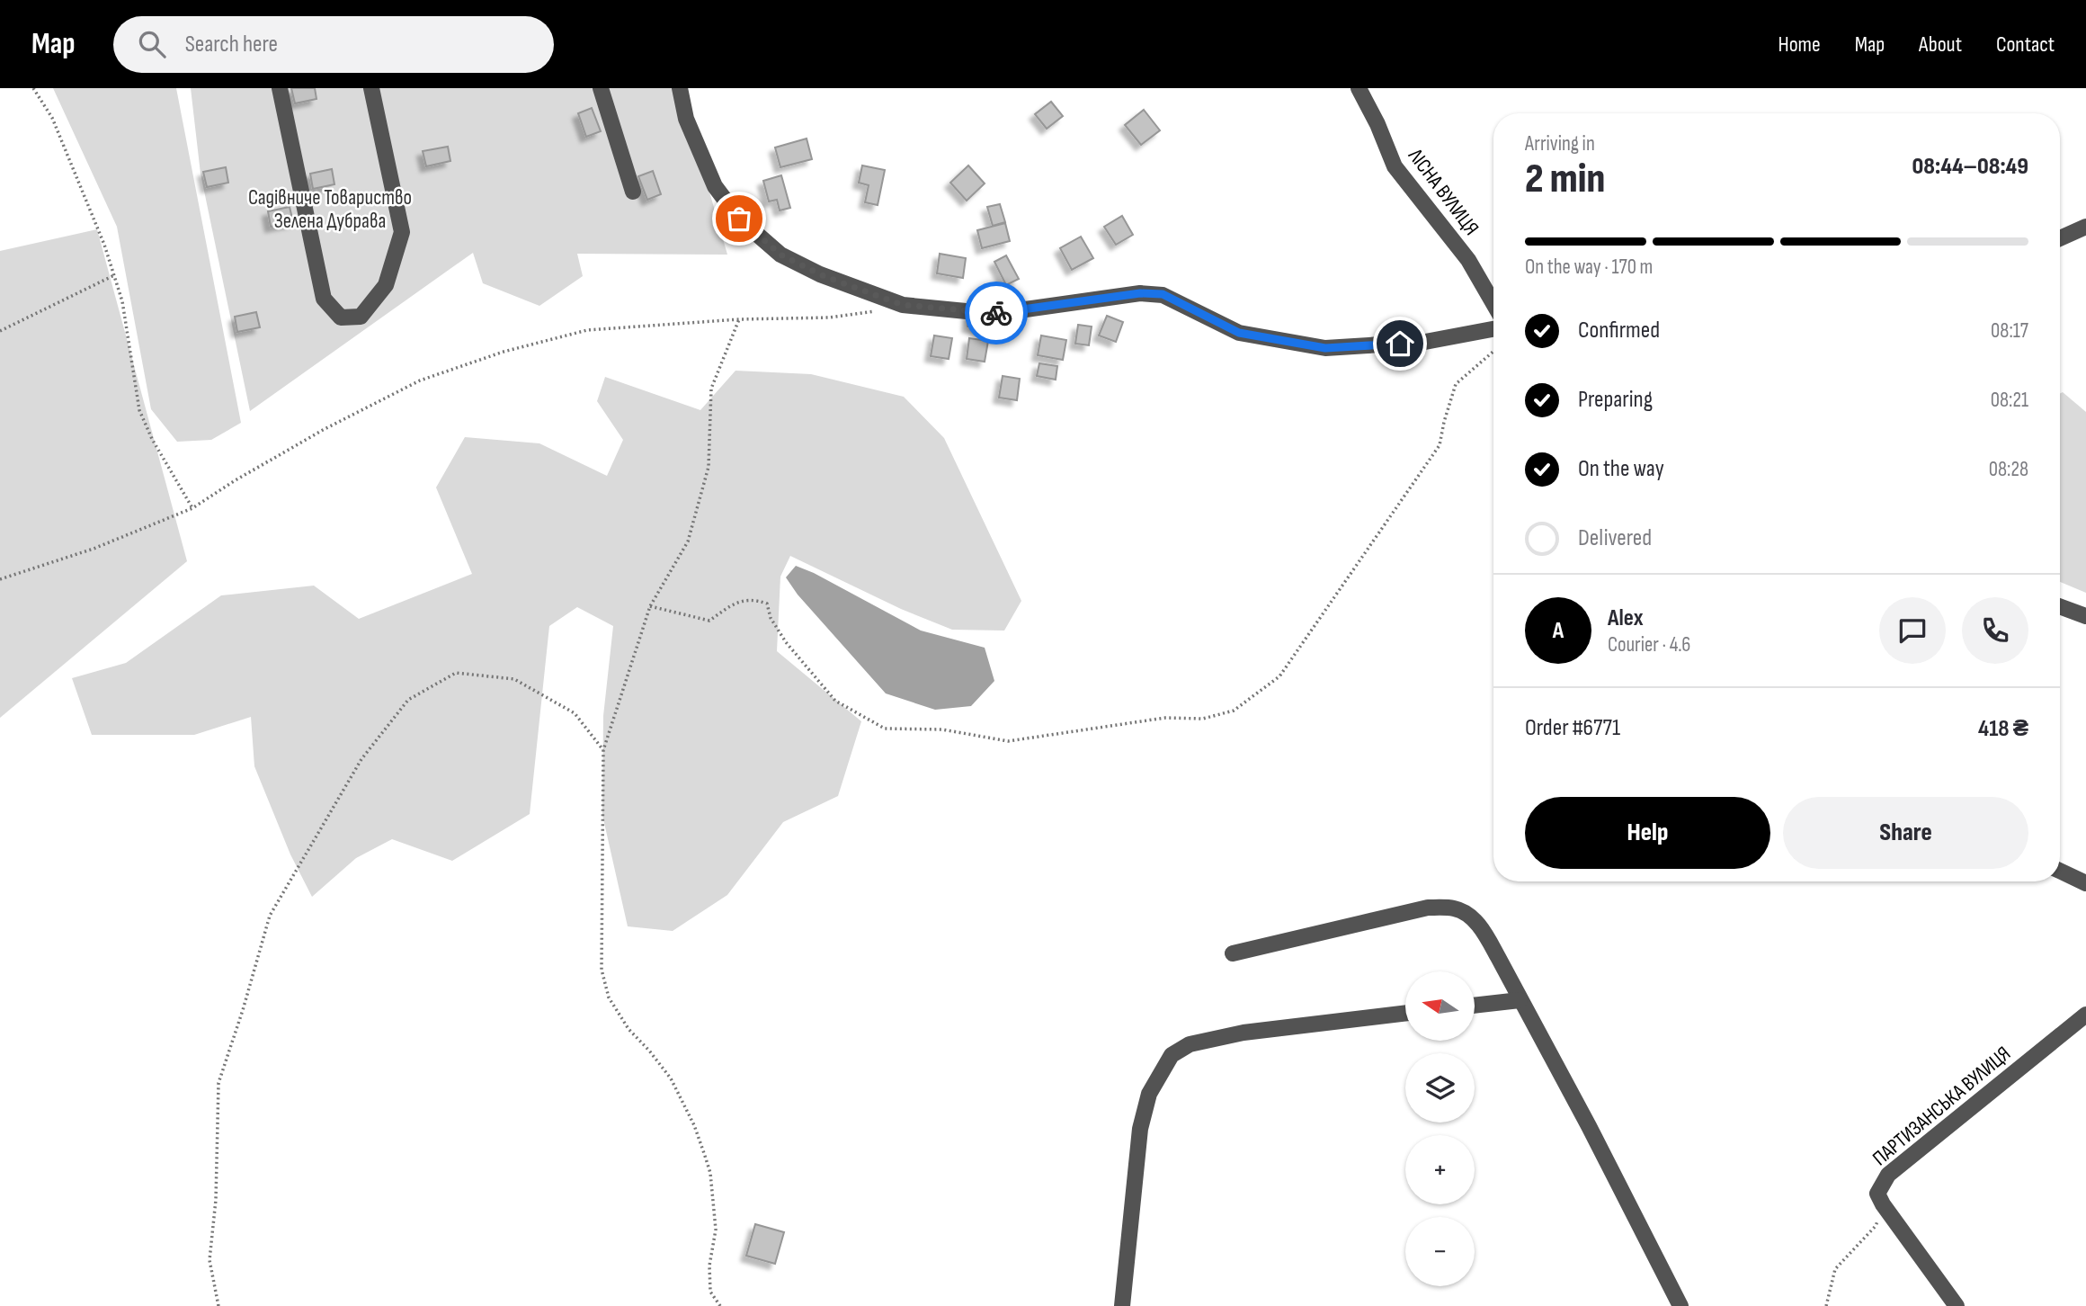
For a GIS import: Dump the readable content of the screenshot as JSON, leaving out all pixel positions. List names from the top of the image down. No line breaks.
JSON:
{"streets":{"street":["ЛІСНА ВУЛИЦЯ","ПАРТИЗАНСЬКА ВУЛИЦЯ"]},"parks":["Садівниче Товариство Зелена Дубрава"],"north":"left","page":{"header":"Map","search":"Search here","nav":["Home","Map","About","Contact"],"heading":["2 min","Arriving in","08:44–08:49"],"panel":["Alex","Courier · 4.6","Order #6771","418 ₴"],"bar":"On the way · 170 m","list":[["Confirmed","08:17"],["Preparing","08:21"],["On the way","08:28"],"Delivered"],"round":"A","buttons":["Help","Share"],"map_buttons":["+","−"]}}
